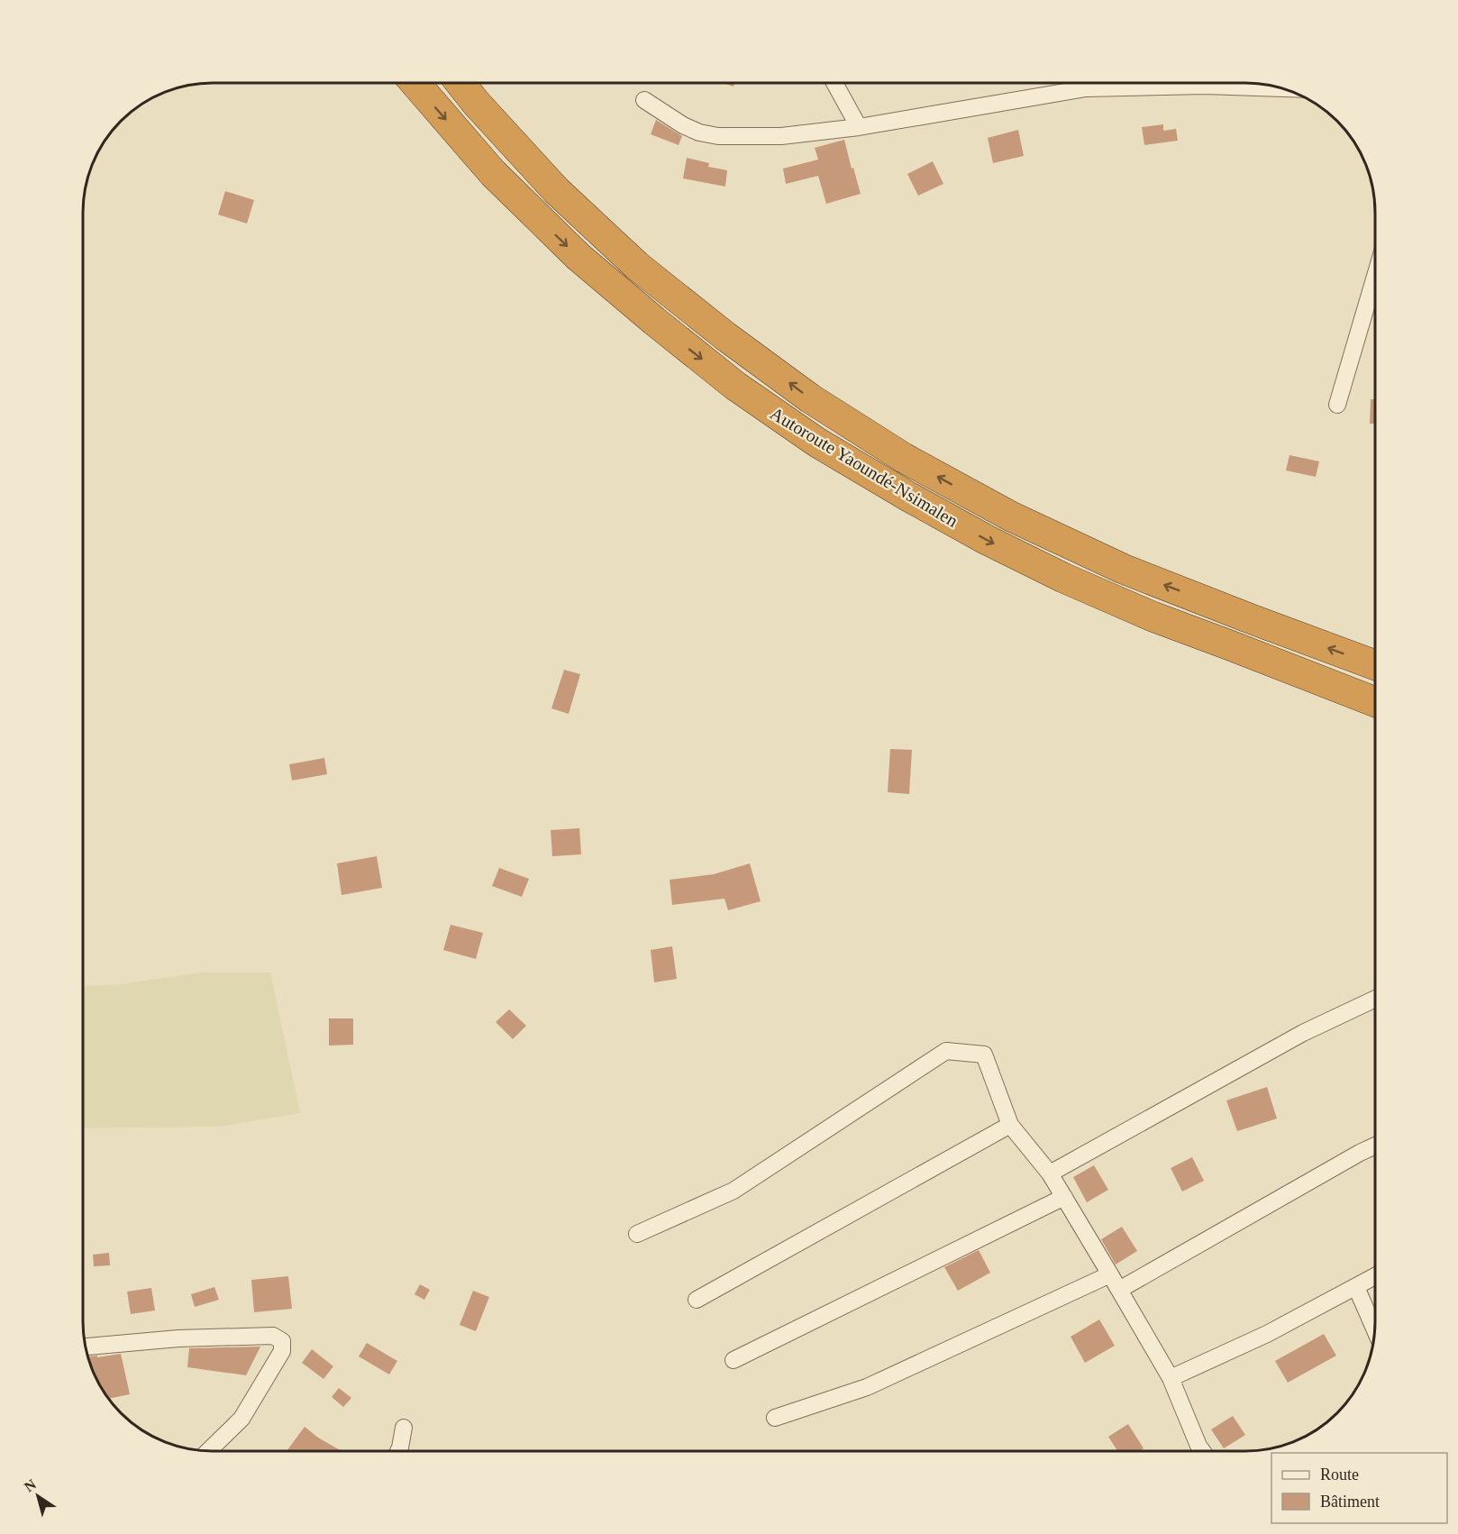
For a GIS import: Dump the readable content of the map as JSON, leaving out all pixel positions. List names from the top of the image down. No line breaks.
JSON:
{"streets":{"highway":["Autoroute Yaoundé-Nsimalen"]},"legend":["Route","Bâtiment"],"north":"top left"}
